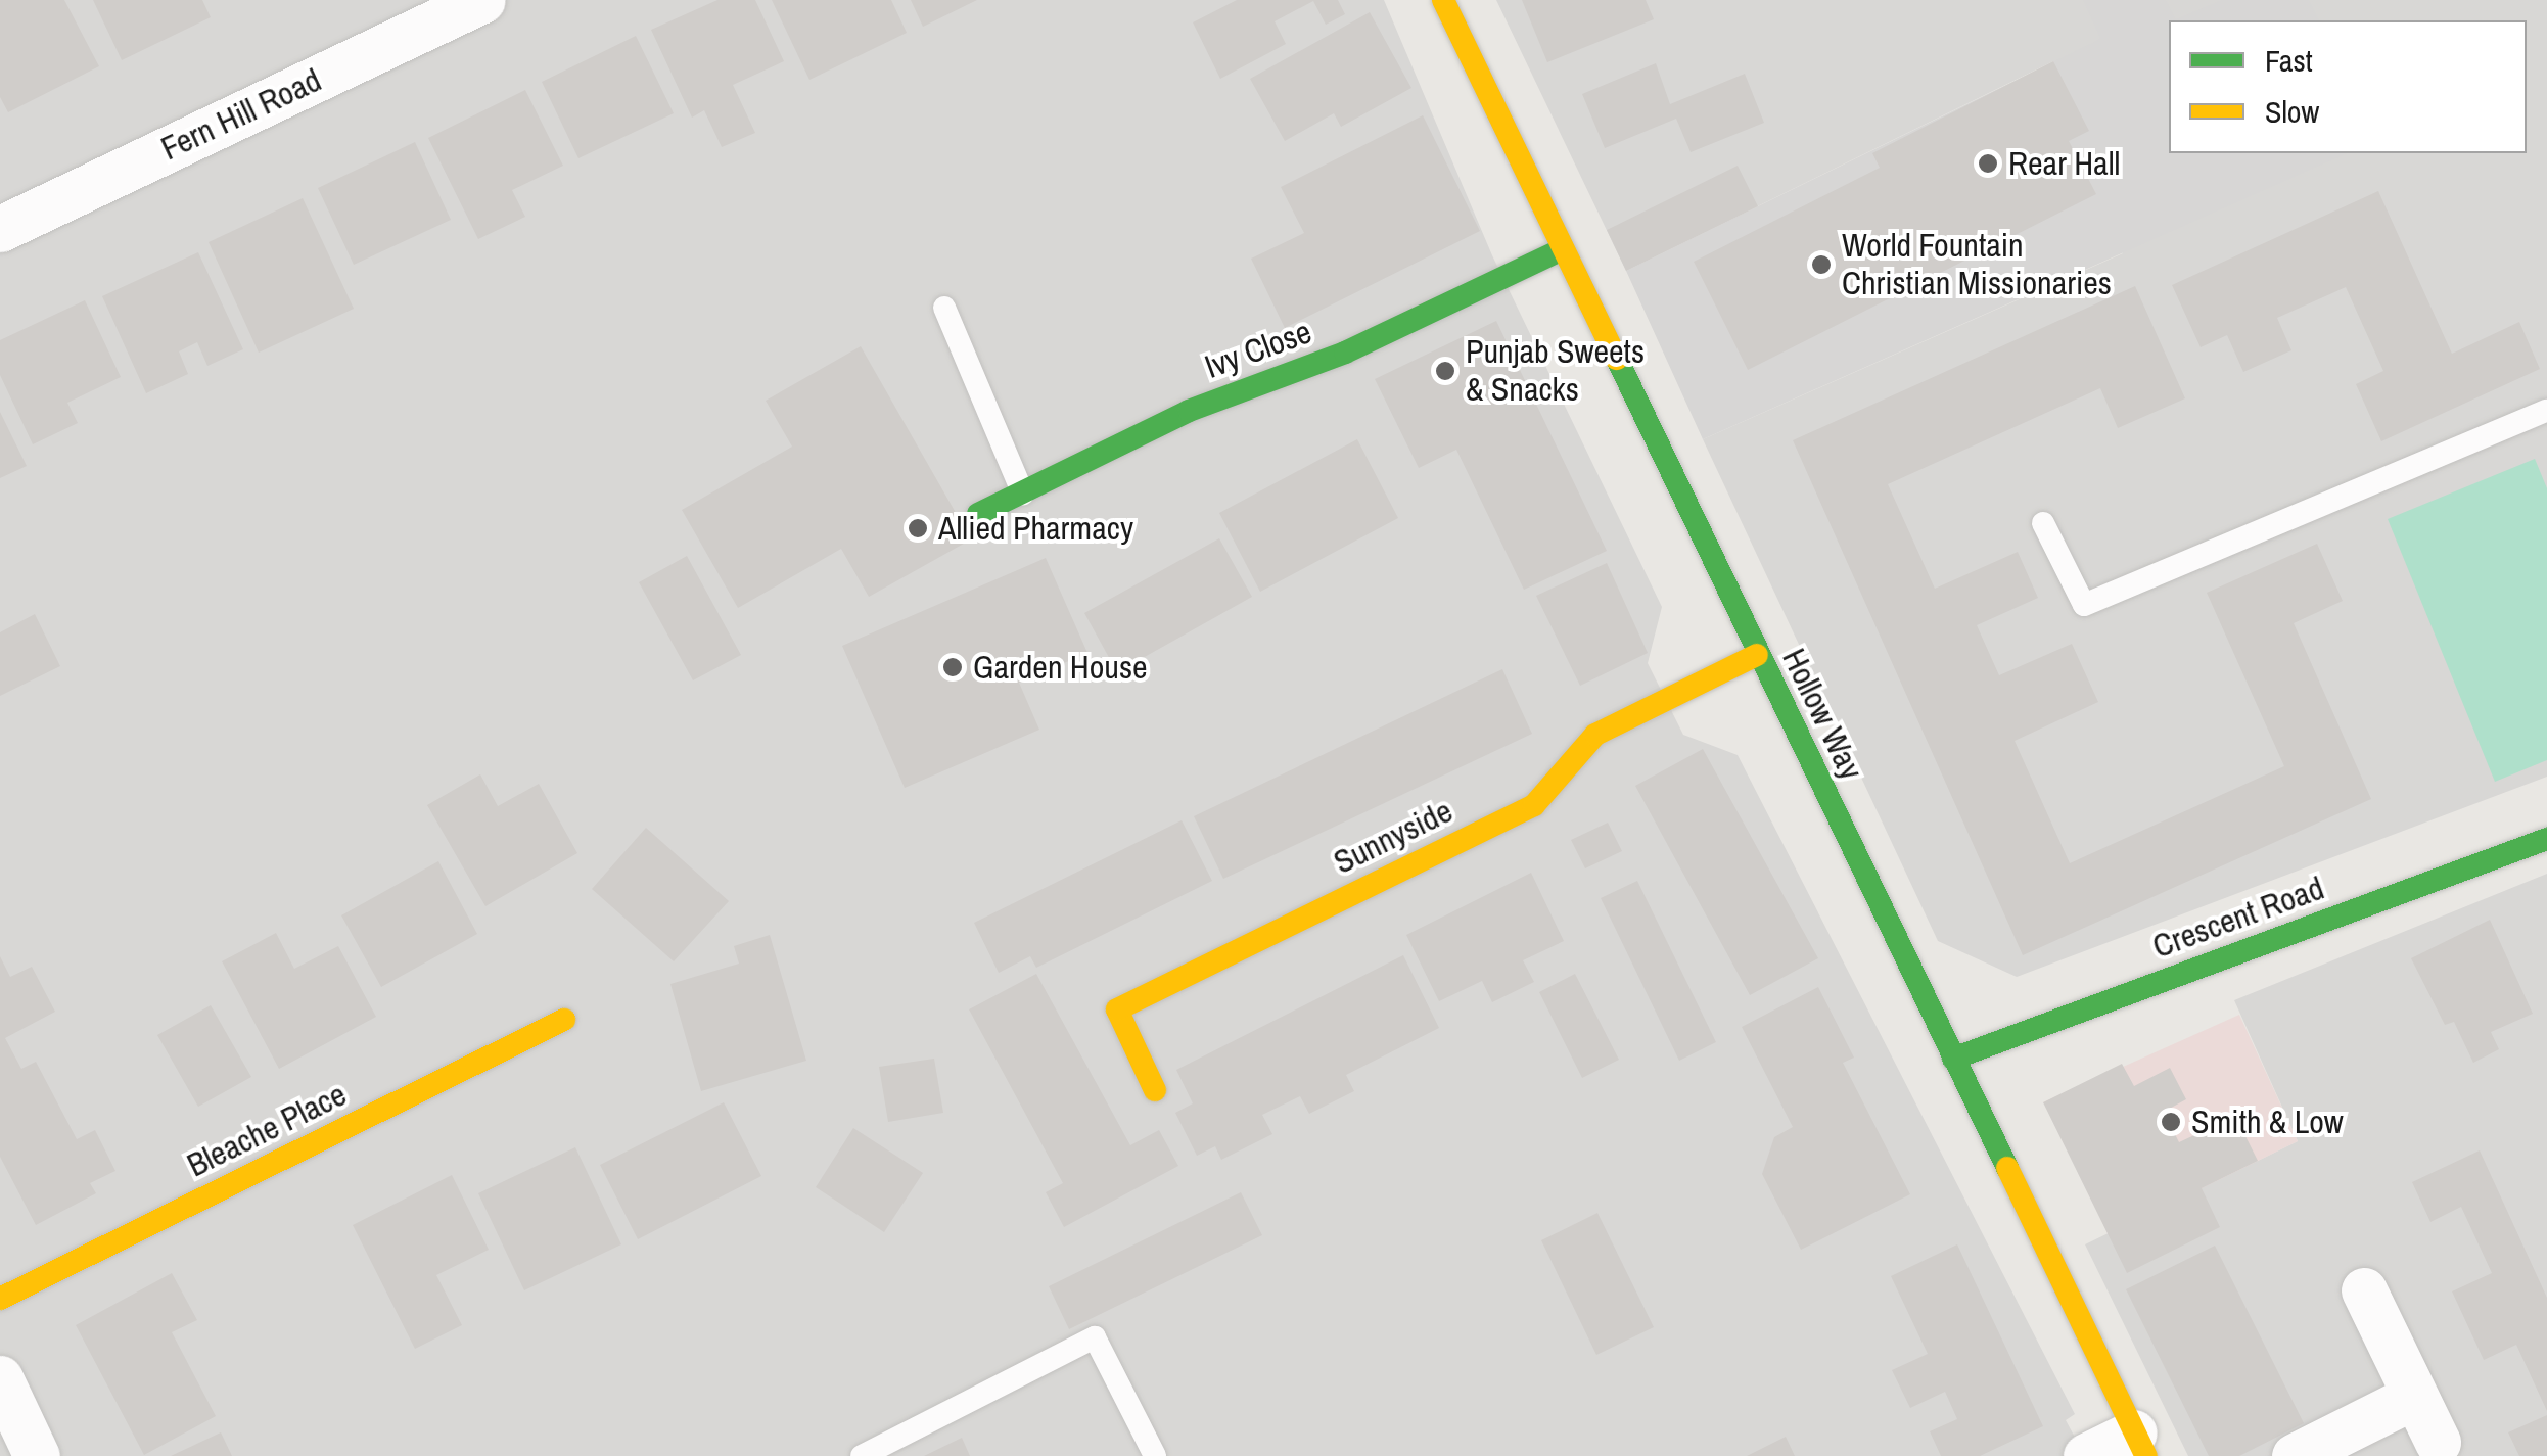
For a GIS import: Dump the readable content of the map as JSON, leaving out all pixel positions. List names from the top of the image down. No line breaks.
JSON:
{"streets":{"street":["Fern Hill Road","Ivy Close","Hollow Way","Sunnyside","Crescent Road","Bleache Place"]},"crossings":[["Ivy Close","Hollow Way"],["Hollow Way","Sunnyside"],["Hollow Way","Crescent Road"]],"places":["Rear Hall","World Fountain Christian Missionaries","Punjab Sweets & Snacks","Allied Pharmacy","Garden House","Smith & Low"],"legend":["Fast","Slow"]}
